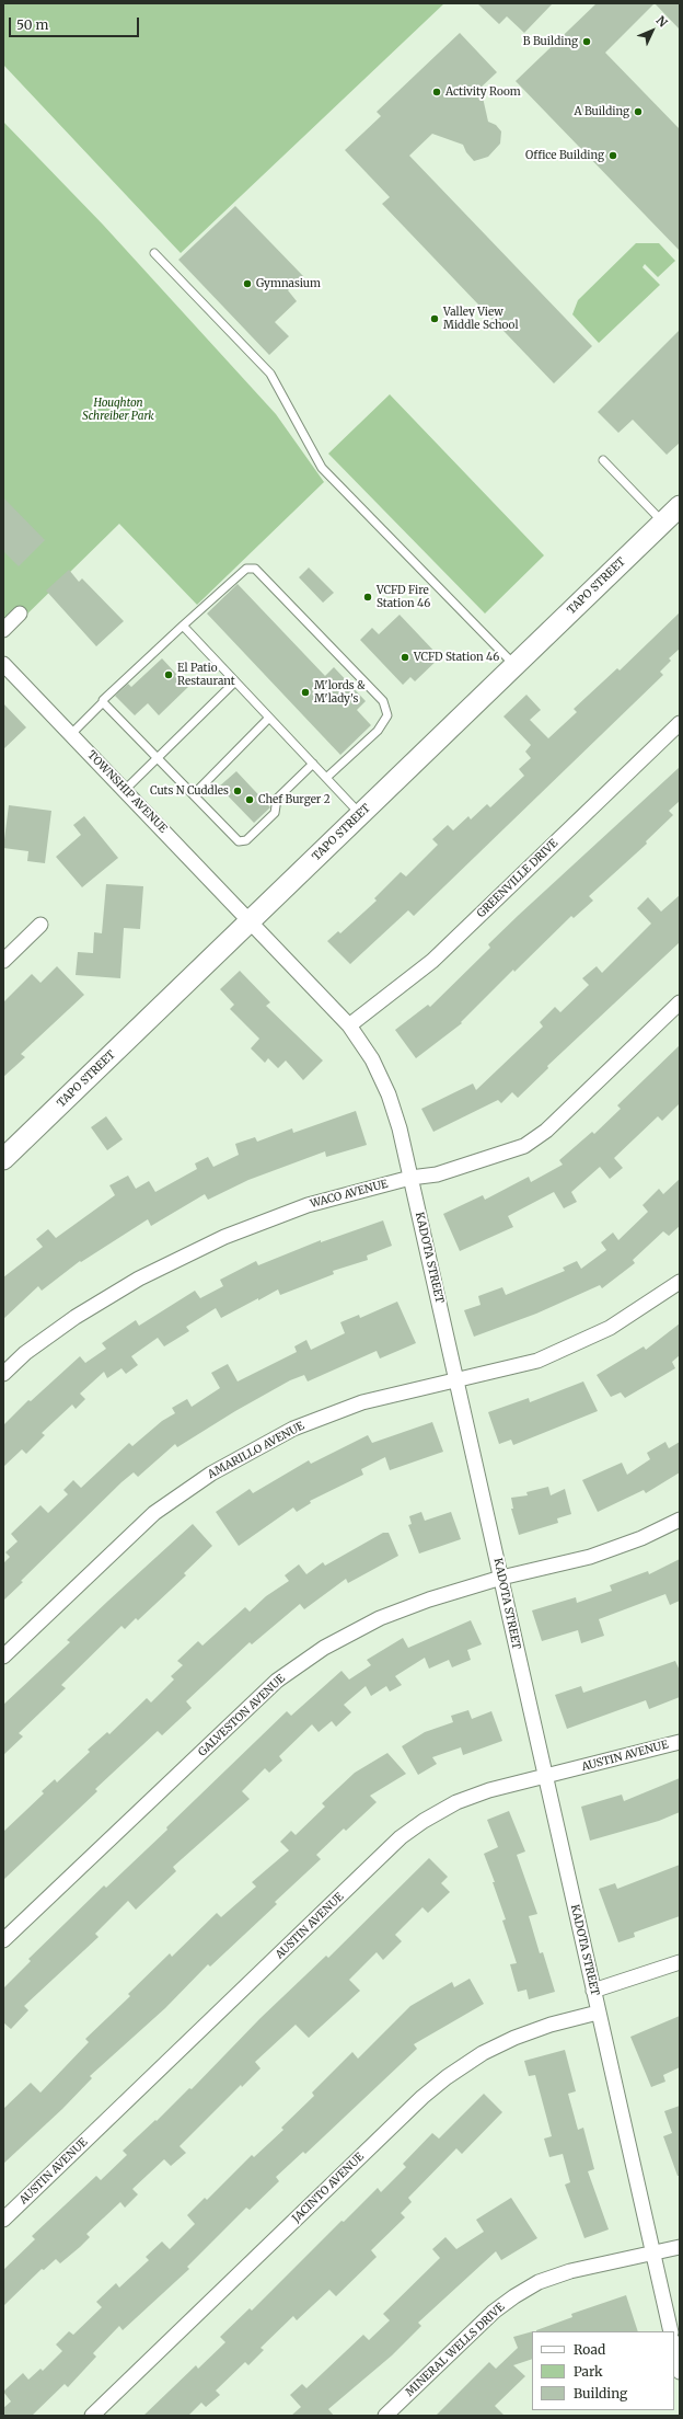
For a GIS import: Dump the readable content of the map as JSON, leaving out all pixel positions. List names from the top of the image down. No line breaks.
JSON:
{"streets":{"street":["TAPO STREET","TOWNSHIP AVENUE","GREENVILLE DRIVE","WACO AVENUE","KADOTA STREET","AMARILLO AVENUE","GALVESTON AVENUE","AUSTIN AVENUE","JACINTO AVENUE","MINERAL WELLS DRIVE"]},"crossings":[["TAPO STREET","TOWNSHIP AVENUE"],["TAPO STREET","KADOTA STREET"],["TOWNSHIP AVENUE","KADOTA STREET"],["GREENVILLE DRIVE","KADOTA STREET"],["WACO AVENUE","KADOTA STREET"],["KADOTA STREET","AMARILLO AVENUE"],["KADOTA STREET","GALVESTON AVENUE"],["KADOTA STREET","AUSTIN AVENUE"],["KADOTA STREET","JACINTO AVENUE"],["KADOTA STREET","MINERAL WELLS DRIVE"]],"parks":["Houghton Schreiber Park"],"places":["B Building","Activity Room","A Building","Office Building","Gymnasium","Valley View Middle School","VCFD Fire Station 46","VCFD Station 46","El Patio Restaurant","M'lords & M'lady's","Cuts N Cuddles","Chef Burger 2"],"legend":["Road","Park","Building"],"scale_bar":"50 m","north":"top right"}
